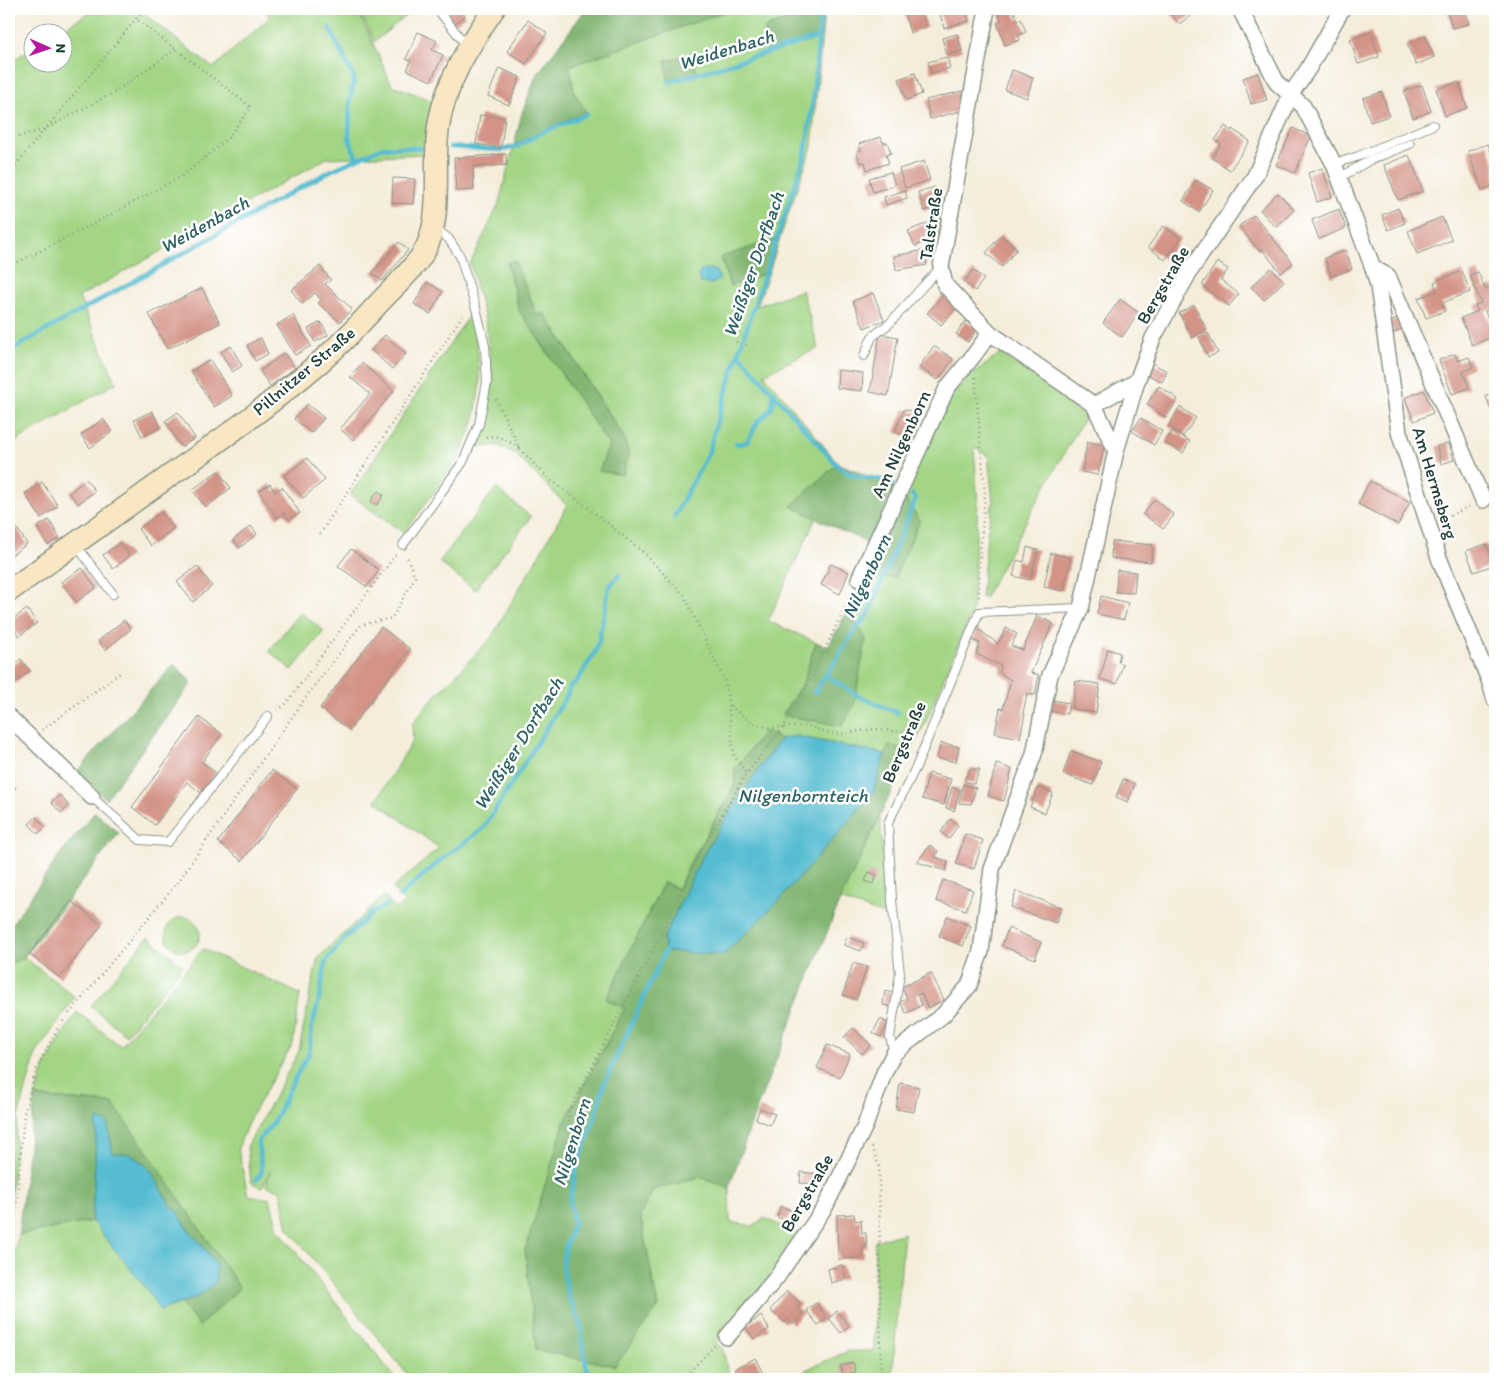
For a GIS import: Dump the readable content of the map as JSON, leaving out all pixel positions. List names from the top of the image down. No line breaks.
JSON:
{"streets":{"street":["Talstraße","Bergstraße","Pillnitzer Straße","Am Nilgenborn","Am Hermsberg"]},"crossings":[["Talstraße","Bergstraße"],["Talstraße","Am Nilgenborn"],["Bergstraße","Am Hermsberg"]],"water":["Weidenbach","Weißiger Dorfbach","Nilgenborn","Nilgenbornteich"],"north":"right"}
